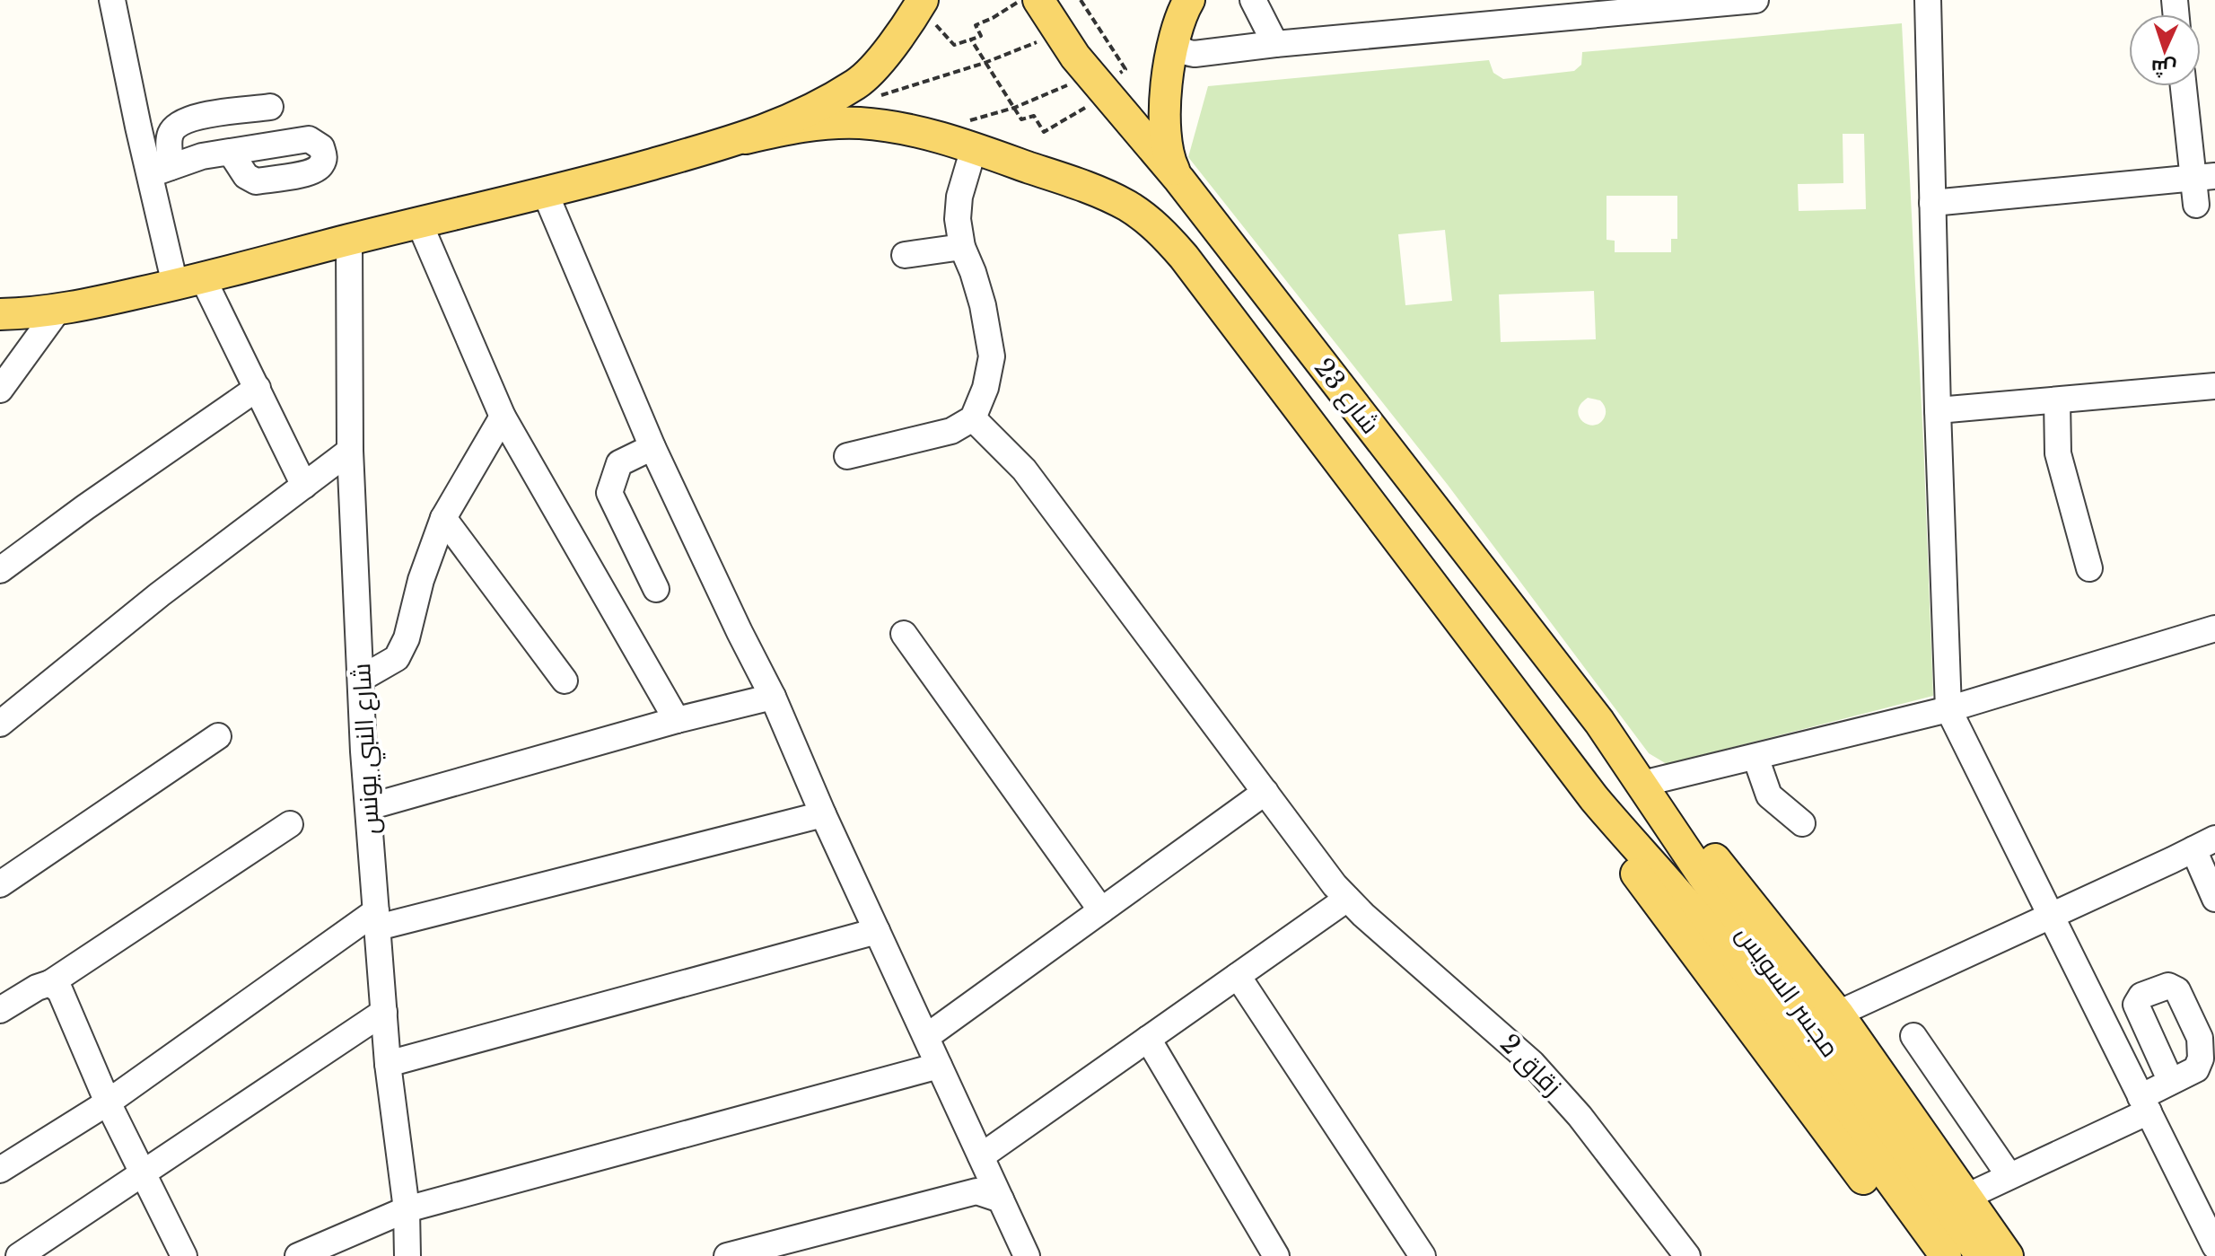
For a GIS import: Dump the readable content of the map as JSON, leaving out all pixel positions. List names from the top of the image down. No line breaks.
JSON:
{"streets":{"main road":["شارع 23","مجسر السويس"],"street":["شارع النبي يونس","زقاق 2"]},"crossings":[["شارع 23","مجسر السويس"]],"north":"bottom"}
